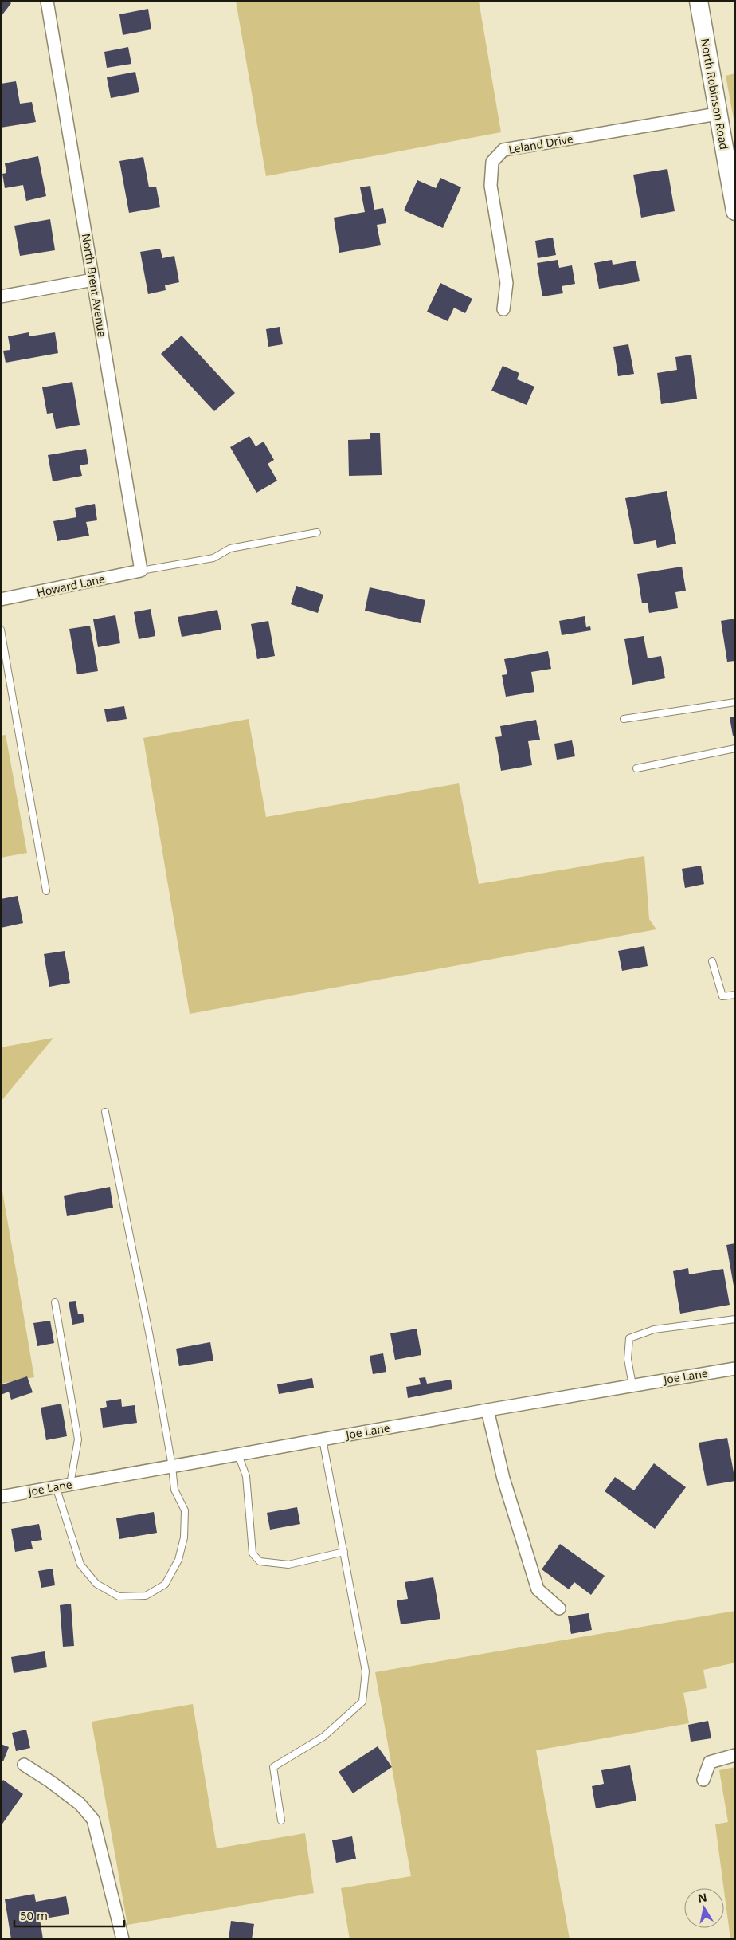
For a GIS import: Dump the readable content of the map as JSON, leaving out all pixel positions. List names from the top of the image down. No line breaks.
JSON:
{"streets":{"street":["North Robinson Road","Leland Drive","North Brent Avenue","Howard Lane","Joe Lane"]},"crossings":[["North Robinson Road","Leland Drive"],["North Brent Avenue","Howard Lane"]],"scale_bar":"50 m","north":"top"}
